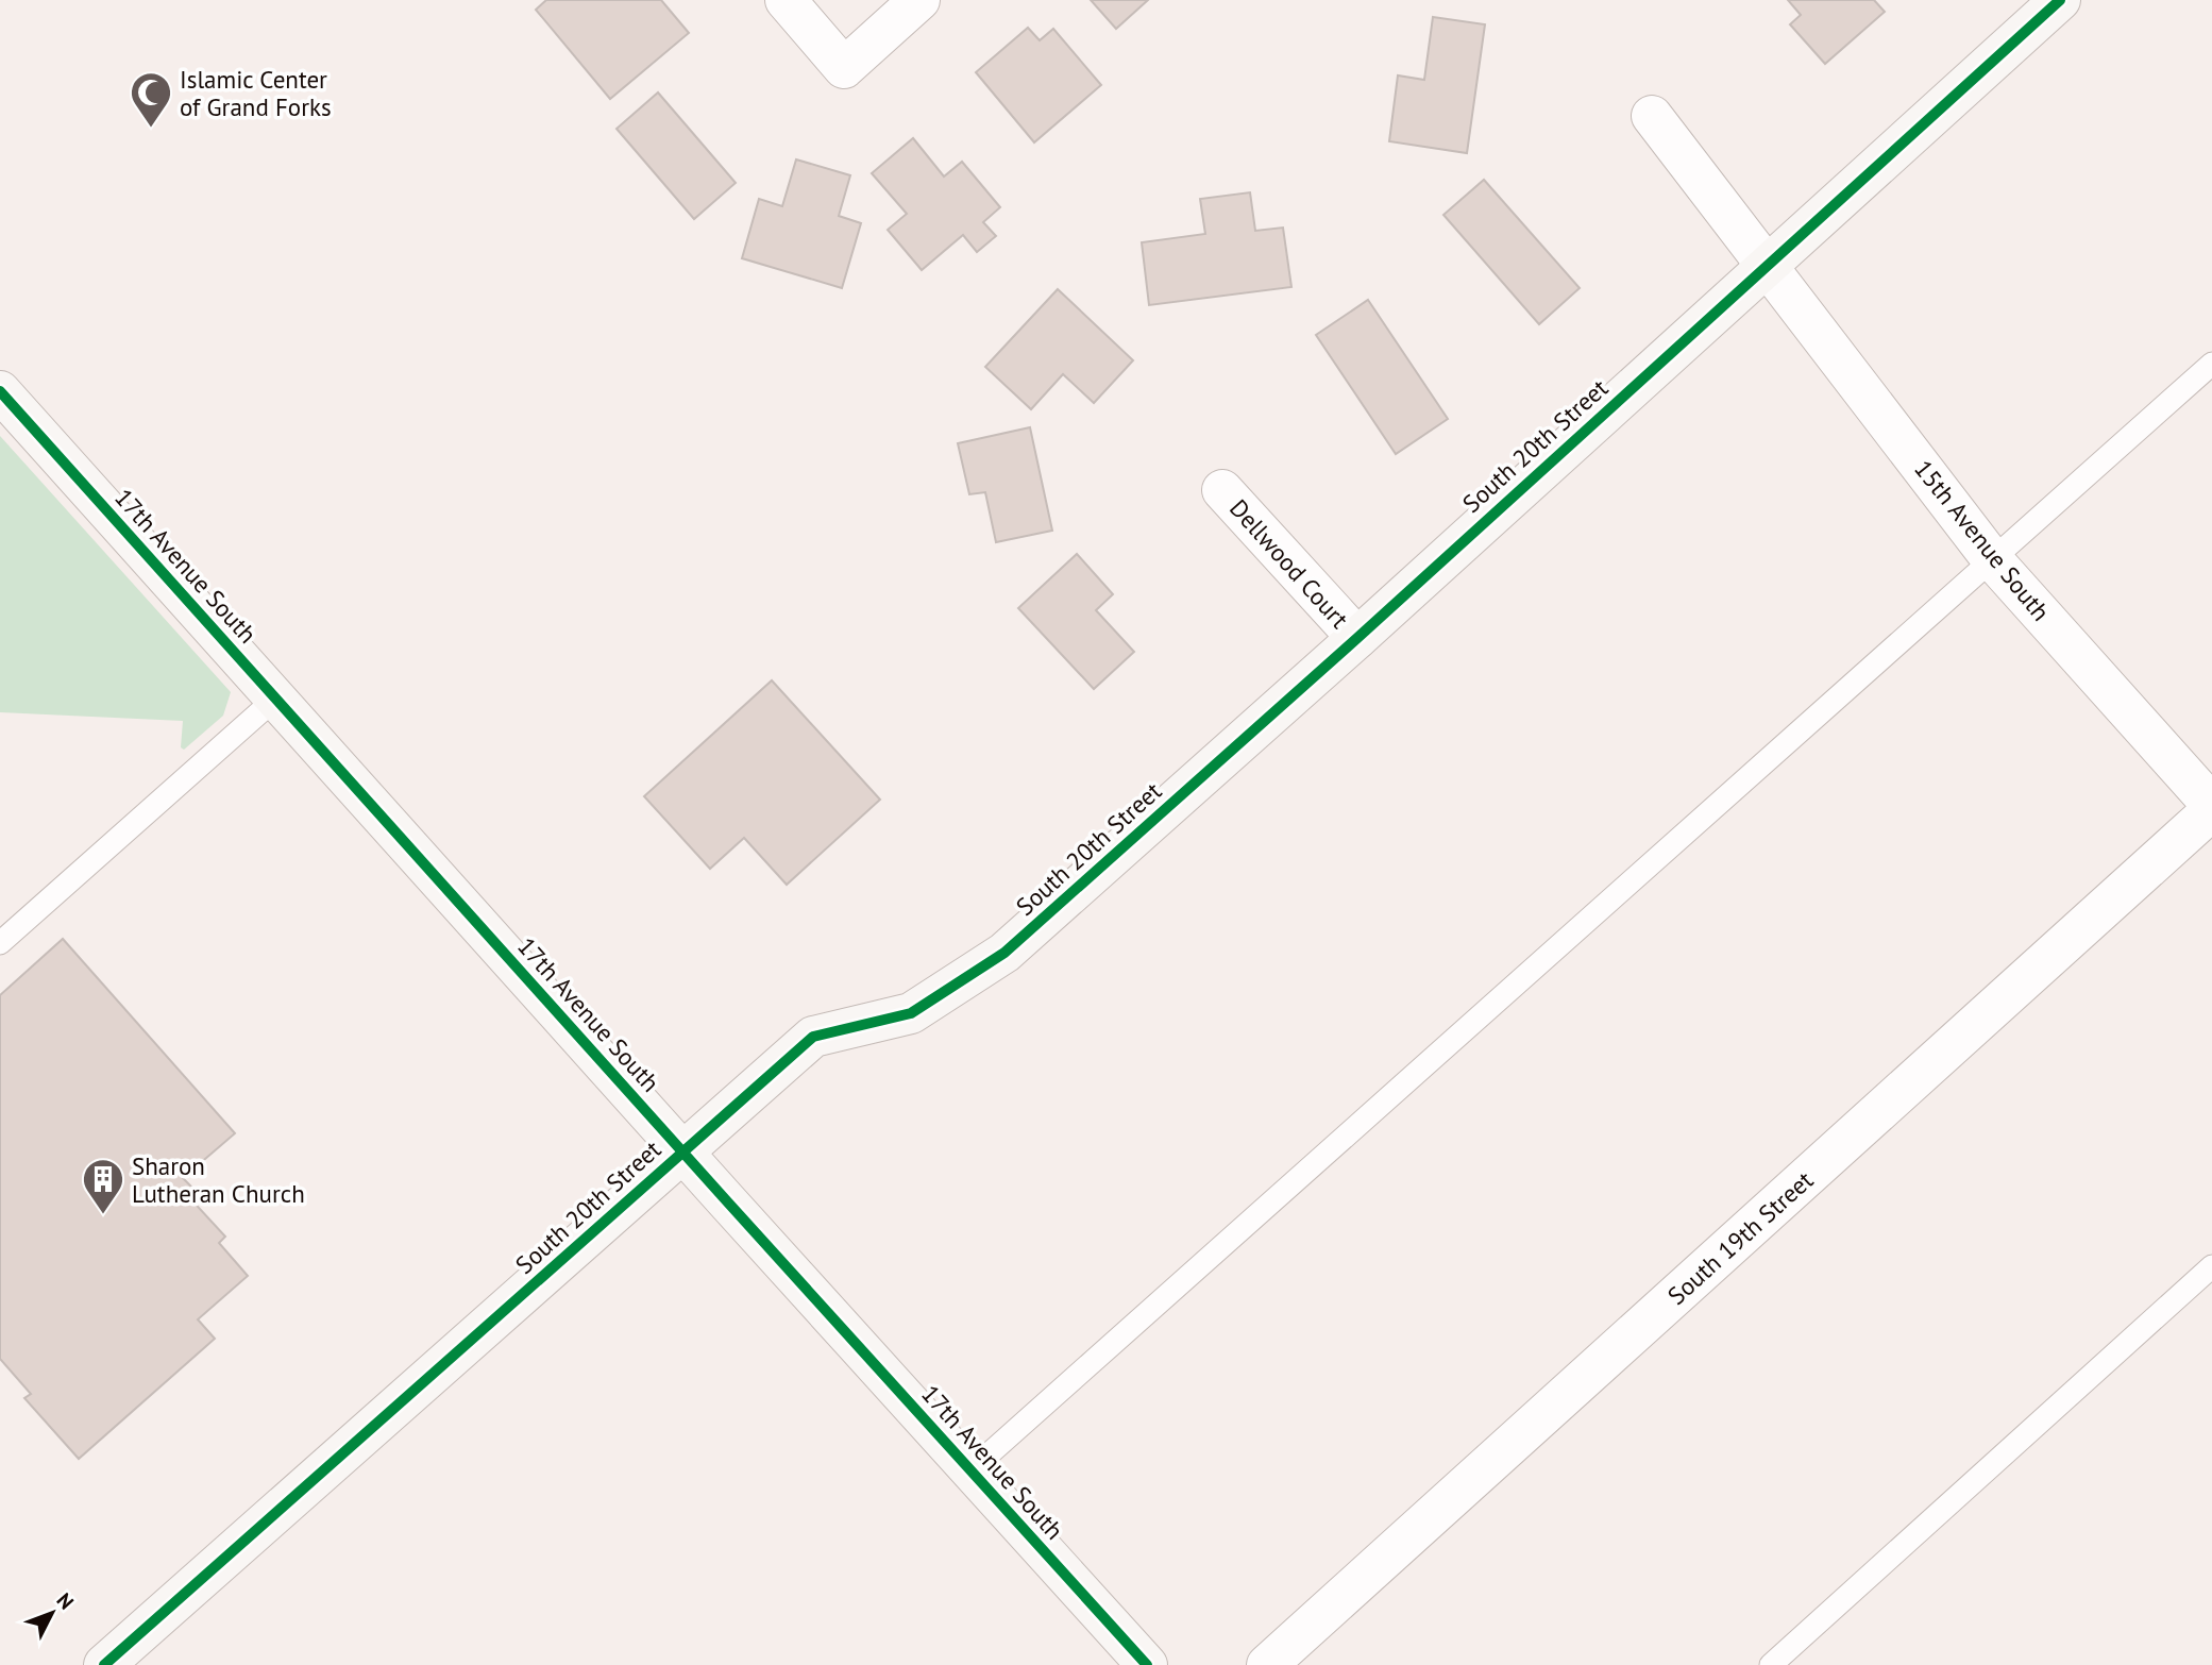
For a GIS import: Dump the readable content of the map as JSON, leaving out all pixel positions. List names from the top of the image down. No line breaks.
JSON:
{"streets":{"street":["South 20th Street","15th Avenue South","Dellwood Court","17th Avenue South","South 19th Street"]},"crossings":[["South 20th Street","15th Avenue South"],["South 20th Street","Dellwood Court"],["South 20th Street","17th Avenue South"],["15th Avenue South","South 19th Street"]],"places":{"mosque":["Islamic Center of Grand Forks"],"building":["Sharon Lutheran Church"]},"north":"top right"}
